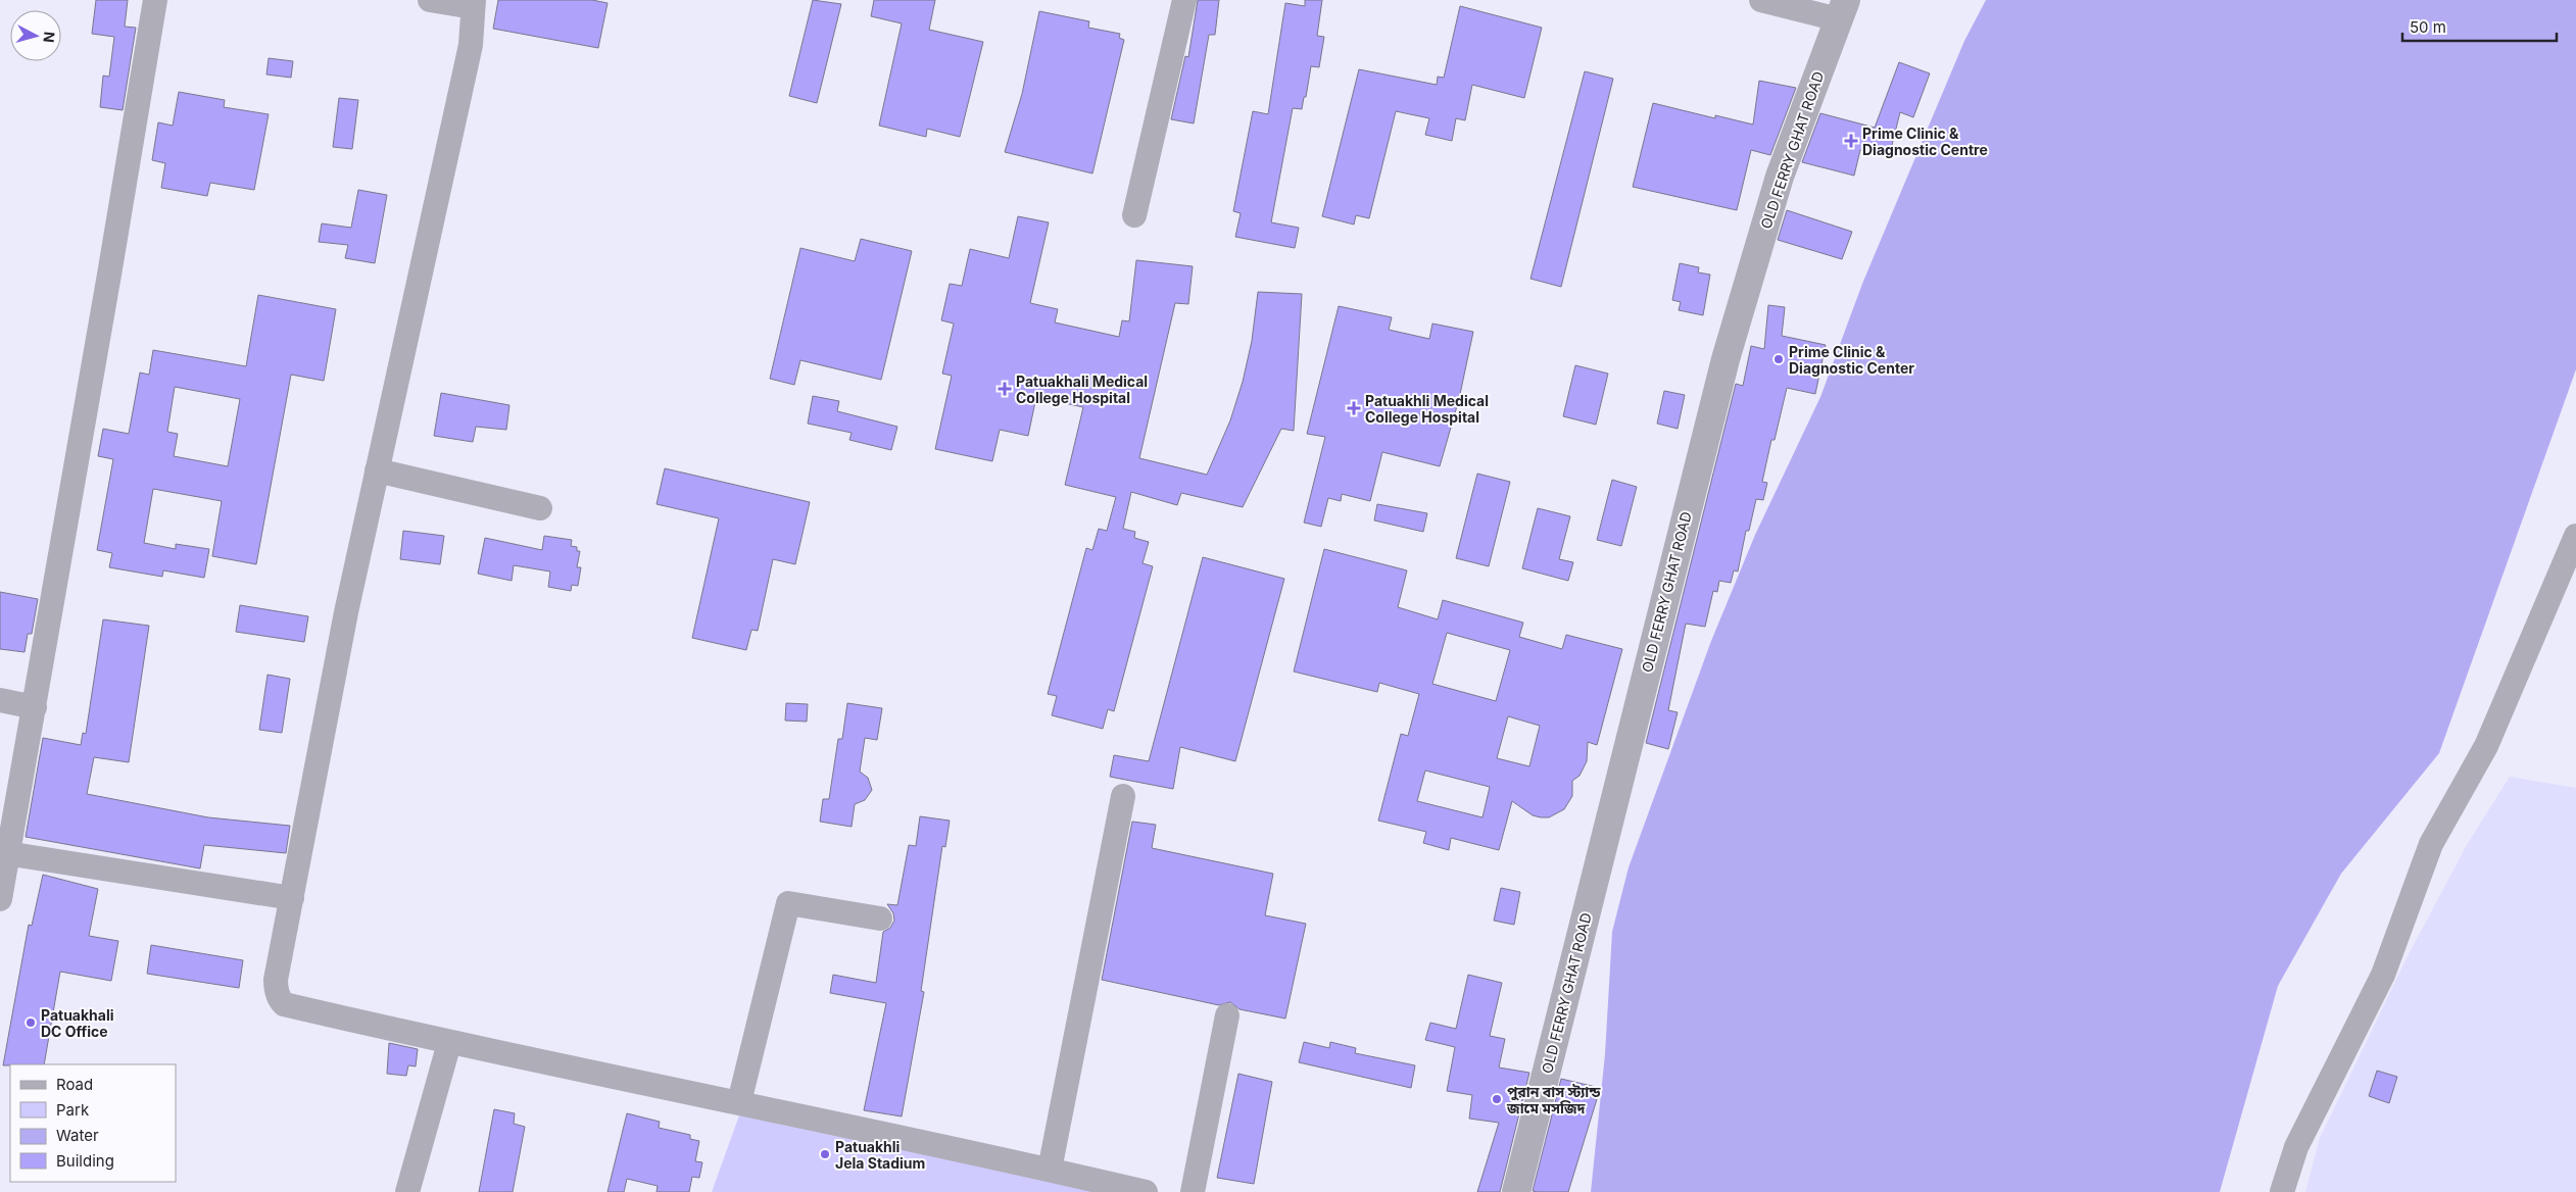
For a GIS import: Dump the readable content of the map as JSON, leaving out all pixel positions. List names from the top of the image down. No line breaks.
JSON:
{"streets":{"street":["OLD FERRY GHAT ROAD"]},"places":{"health":["Prime Clinic & Diagnostic Centre","Patuakhali Medical College Hospital","Patuakhli Medical College Hospital"],"other":["Prime Clinic & Diagnostic Center","Patuakhali DC Office","পুরান বাস স্ট্যান্ড জামে মসজিদ","Patuakhli Jela Stadium"]},"legend":["Road","Park","Water","Building"],"scale_bar":"50 m","north":"right"}
